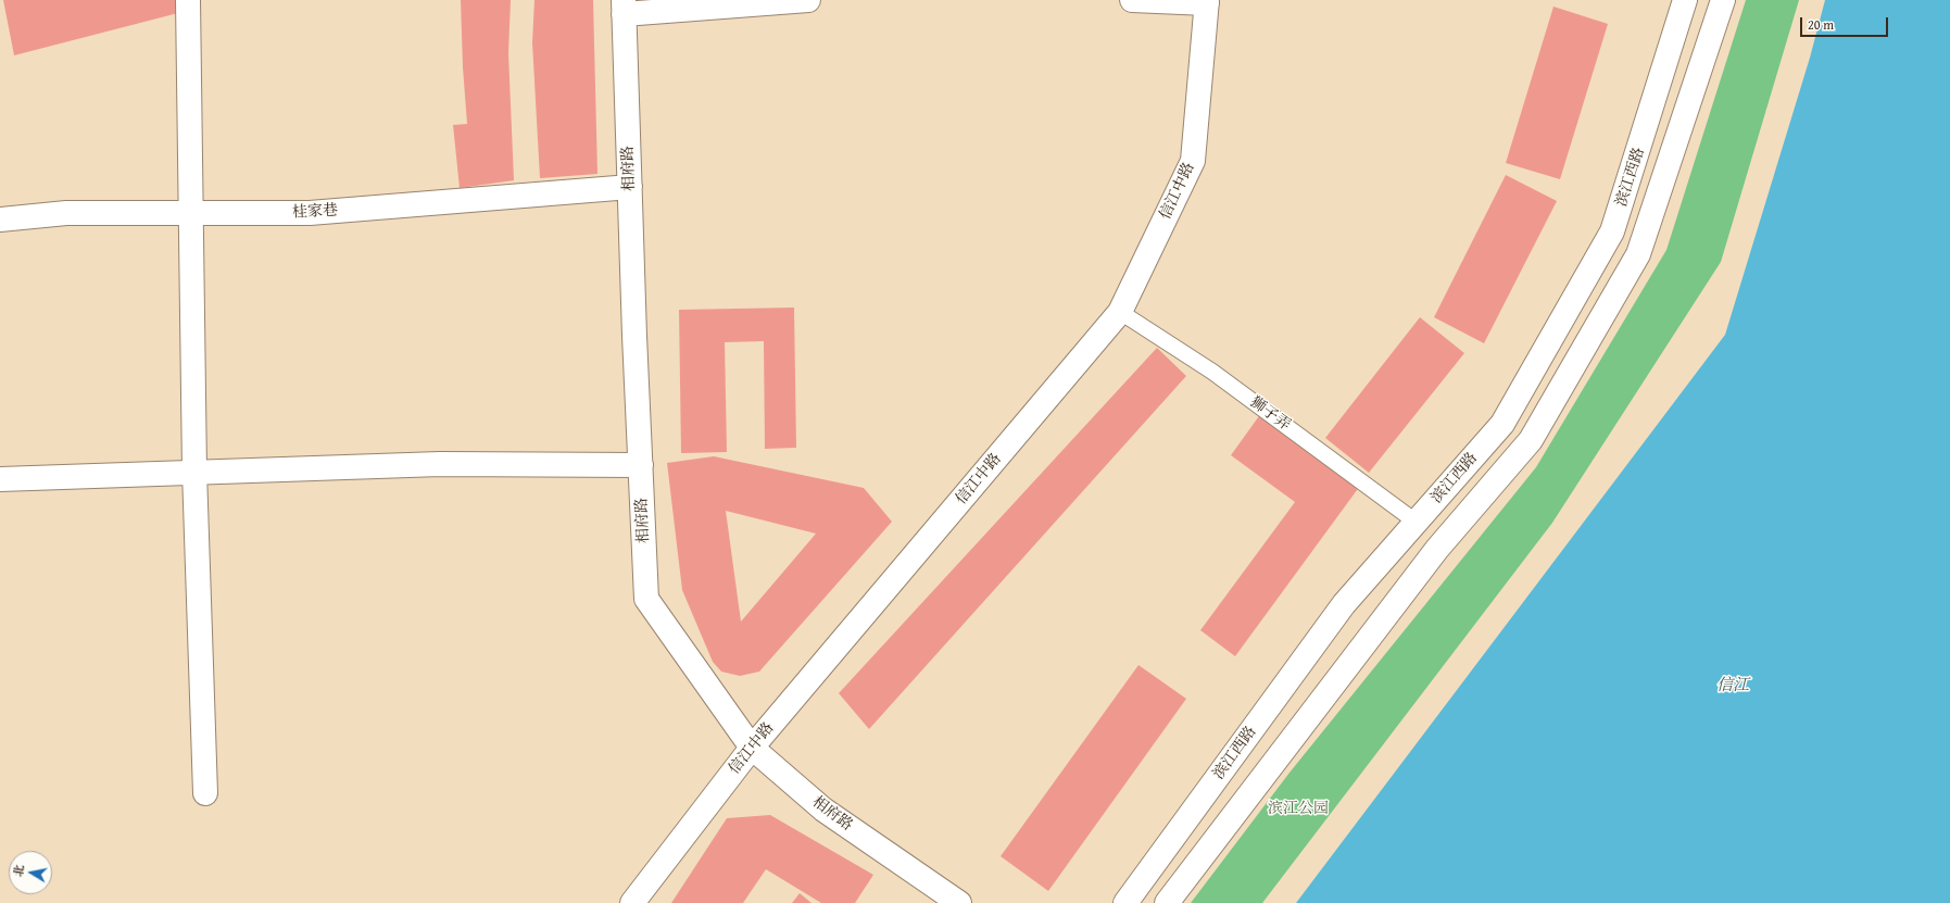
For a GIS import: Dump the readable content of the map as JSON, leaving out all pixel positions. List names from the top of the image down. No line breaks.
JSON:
{"streets":{"street":["相府路","滨江西路","信江中路","桂家巷"],"lane":["狮子弄"]},"crossings":[["相府路","信江中路"],["相府路","桂家巷"],["滨江西路","狮子弄"],["信江中路","狮子弄"]],"water":["信江"],"parks":["滨江公园"],"scale_bar":"20 m","north":"left"}
